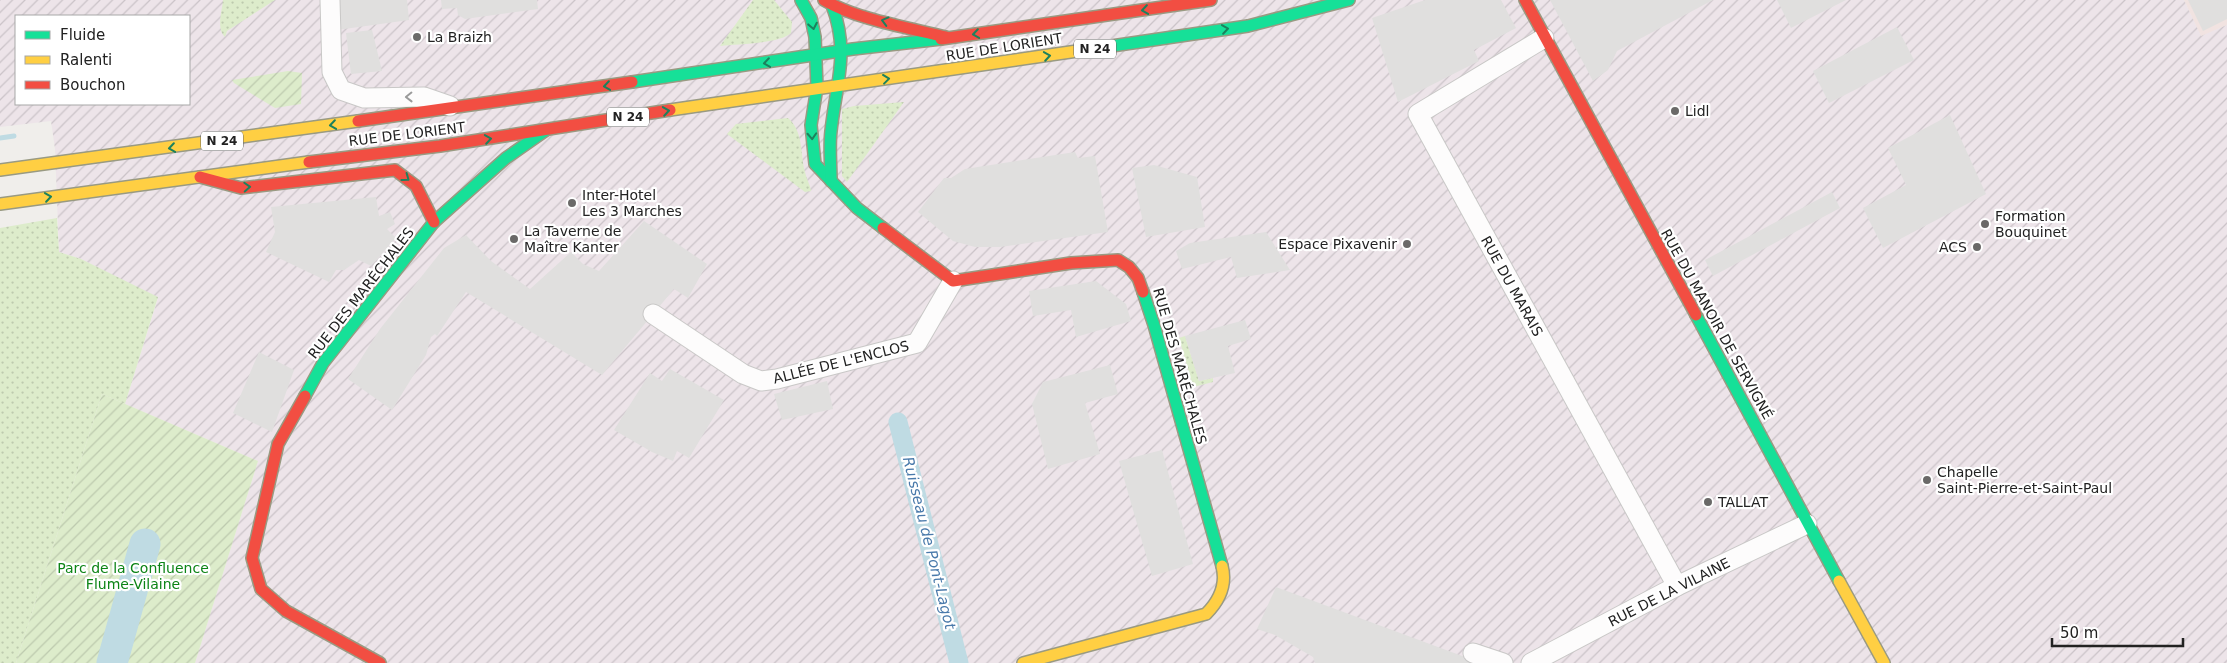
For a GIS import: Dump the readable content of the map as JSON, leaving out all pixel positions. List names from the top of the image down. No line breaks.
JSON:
{"streets":{"street":["RUE DE LORIENT","N 24","RUE DU MARAIS","RUE DES MARÉCHALES","RUE DU MANOIR DE SERVIGNÉ","ALLÉE DE L'ENCLOS","RUE DE LA VILAINE"]},"crossings":[["RUE DE LORIENT","RUE DES MARÉCHALES"],["RUE DU MARAIS","RUE DU MANOIR DE SERVIGNÉ"],["RUE DU MARAIS","RUE DE LA VILAINE"],["RUE DES MARÉCHALES","ALLÉE DE L'ENCLOS"],["RUE DU MANOIR DE SERVIGNÉ","RUE DE LA VILAINE"]],"water":["Ruisseau de Pont-Lagot"],"parks":["Parc de la Confluence Flume-Vilaine"],"places":["La Braizh","Lidl","Inter-Hotel Les 3 Marches","Formation Bouquinet","La Taverne de Maître Kanter","Espace Pixavenir","ACS","Chapelle Saint-Pierre-et-Saint-Paul","TALLAT"],"legend":["Fluide","Ralenti","Bouchon"],"scale_bar":"50 m"}
